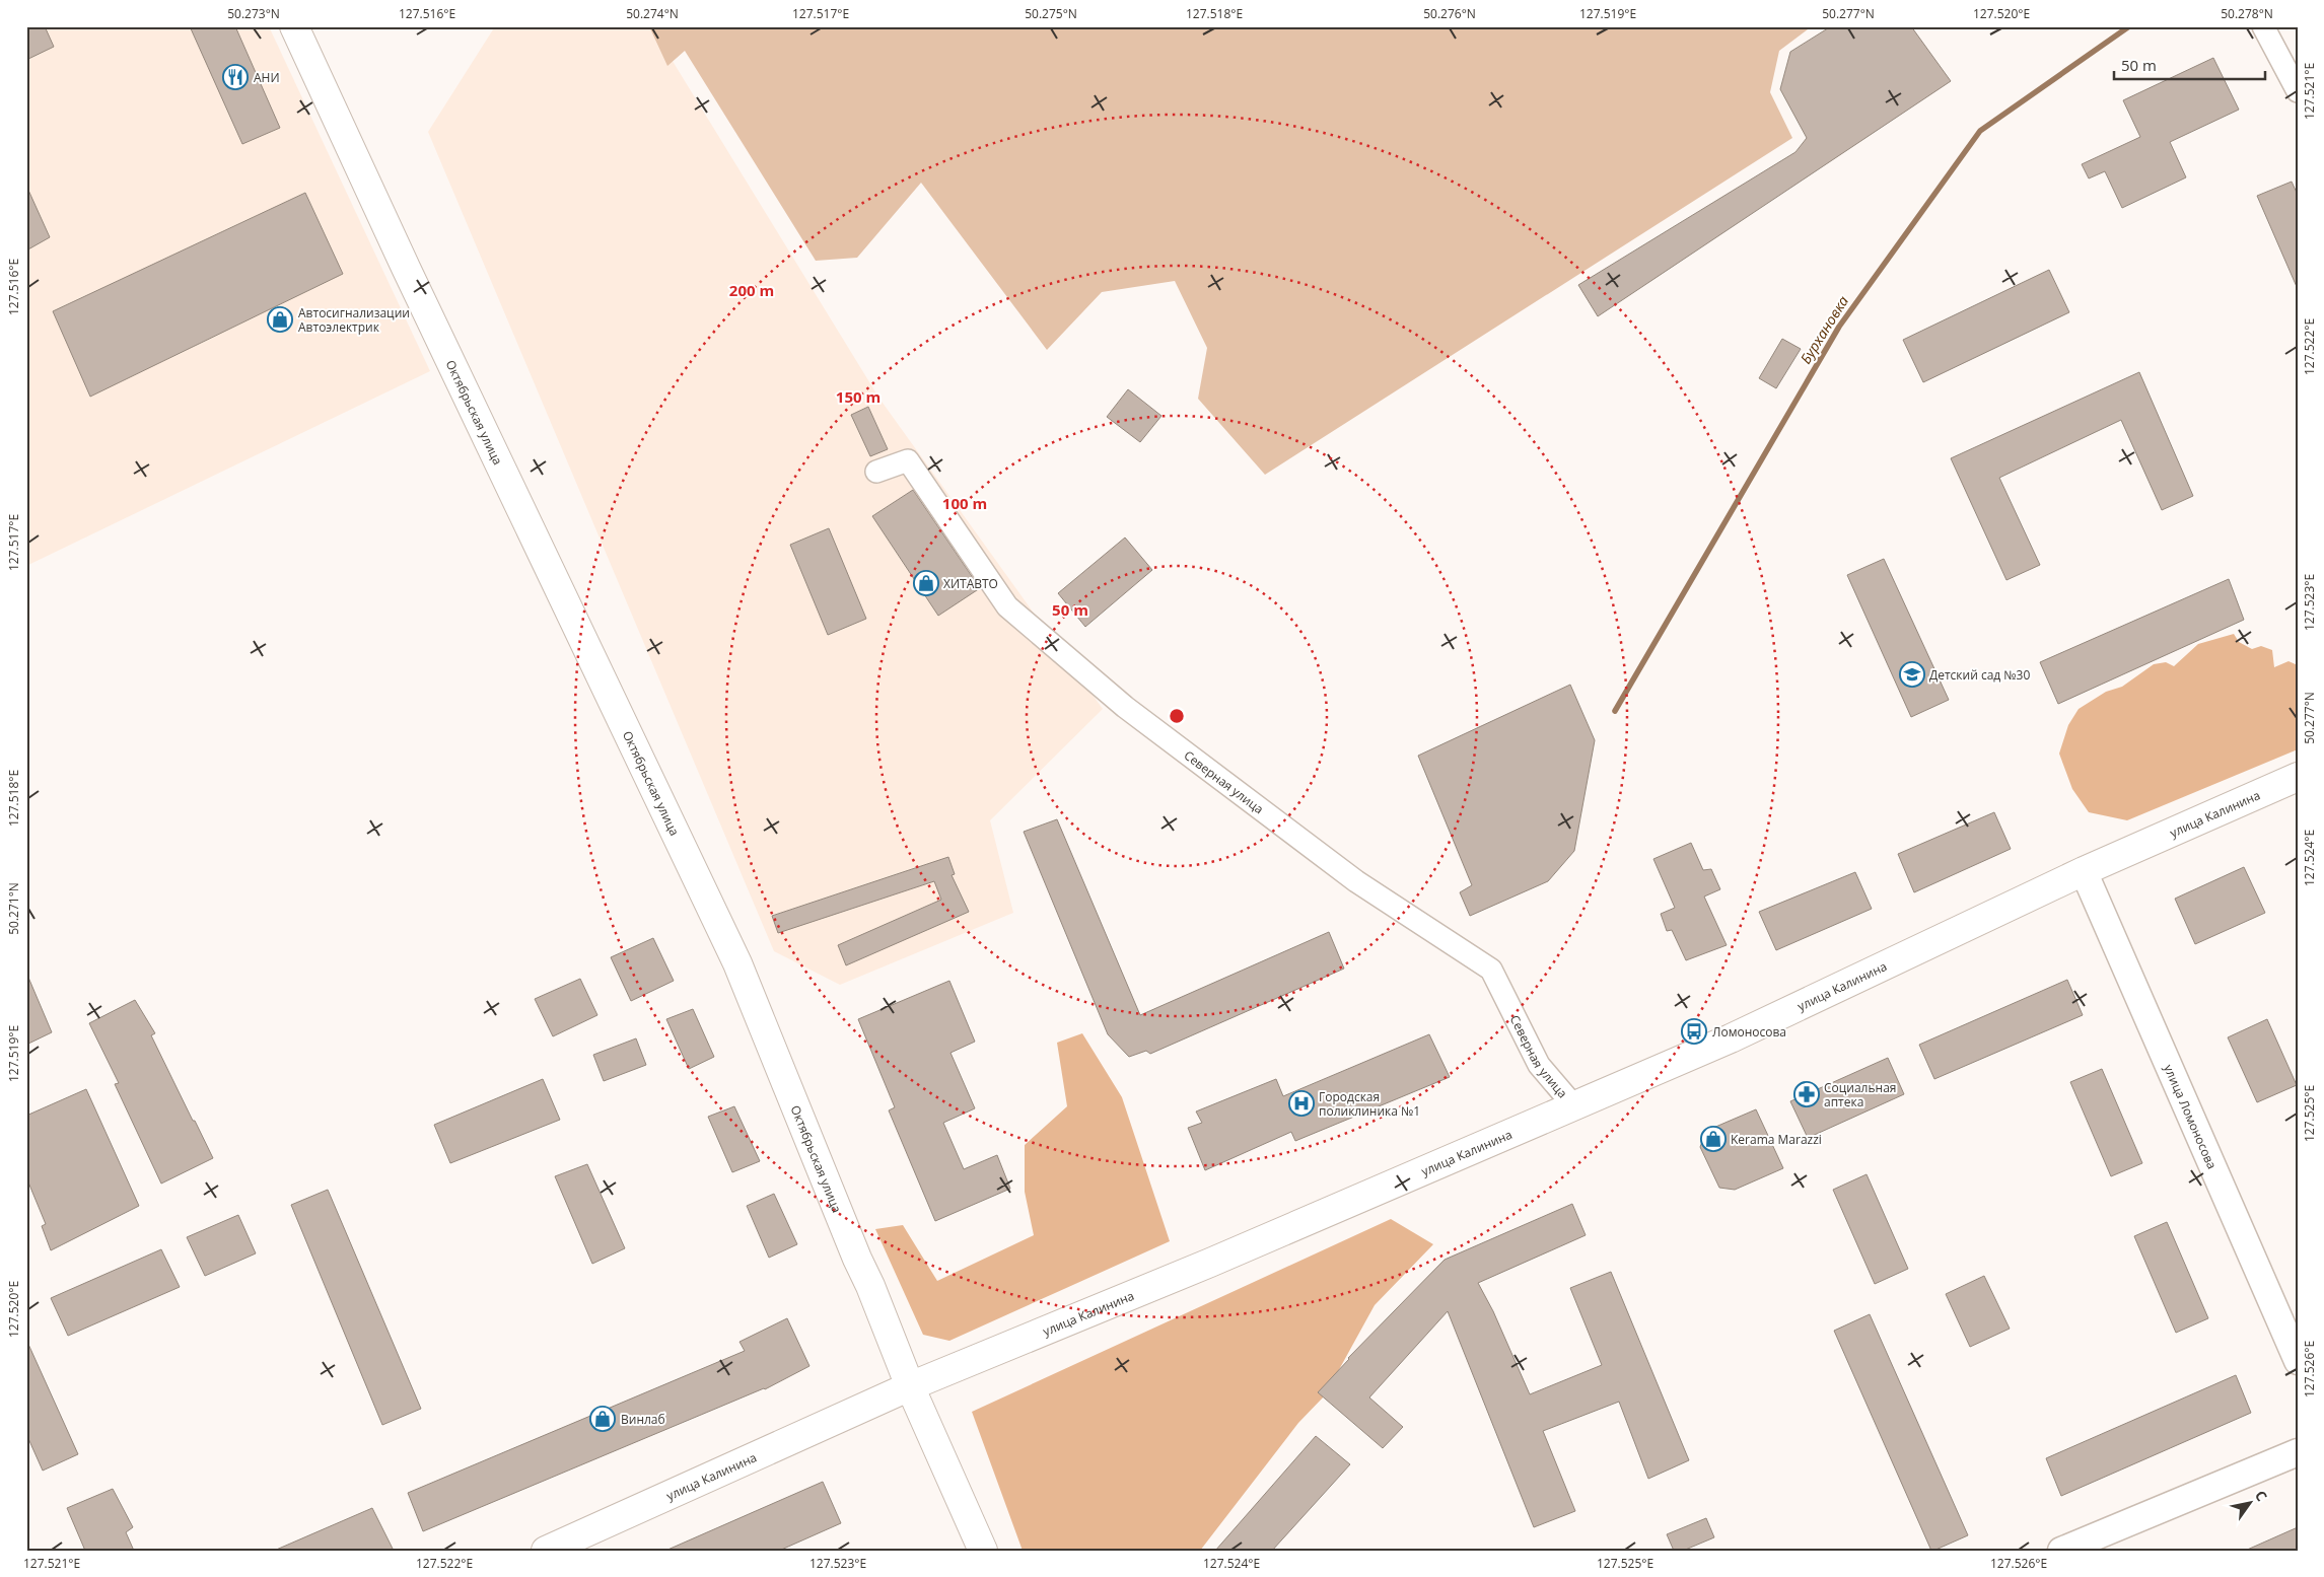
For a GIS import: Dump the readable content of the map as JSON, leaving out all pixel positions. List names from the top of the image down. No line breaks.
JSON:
{"streets":{"main road":["Октябрьская улица","улица Калинина"],"street":["Северная улица","улица Ломоносова"]},"crossings":[["Октябрьская улица","улица Калинина"],["Северная улица","улица Калинина"],["улица Калинина","улица Ломоносова"]],"water":["Бурхановка"],"places":{"restaurant":["АНИ"],"shop":["Автосигнализации Автоэлектрик","ХИТАВТО","Kerama Marazzi","Винлаб"],"school or university":["Детский сад №30"],"bus stop":["Ломоносова"],"pharmacy":["Социальная аптека"],"hospital":["Городская поликлиника №1"]},"scale_bar":"50 m","north":"top right","coordinates":["50.273°N","127.516°E","50.274°N","127.517°E","50.275°N","127.518°E","50.276°N","127.519°E","50.277°N","127.520°E","50.278°N","127.521°E","127.522°E","127.523°E","127.524°E","50.271°N","127.525°E","127.526°E"],"rings":["200 m","150 m","100 m","50 m"]}
